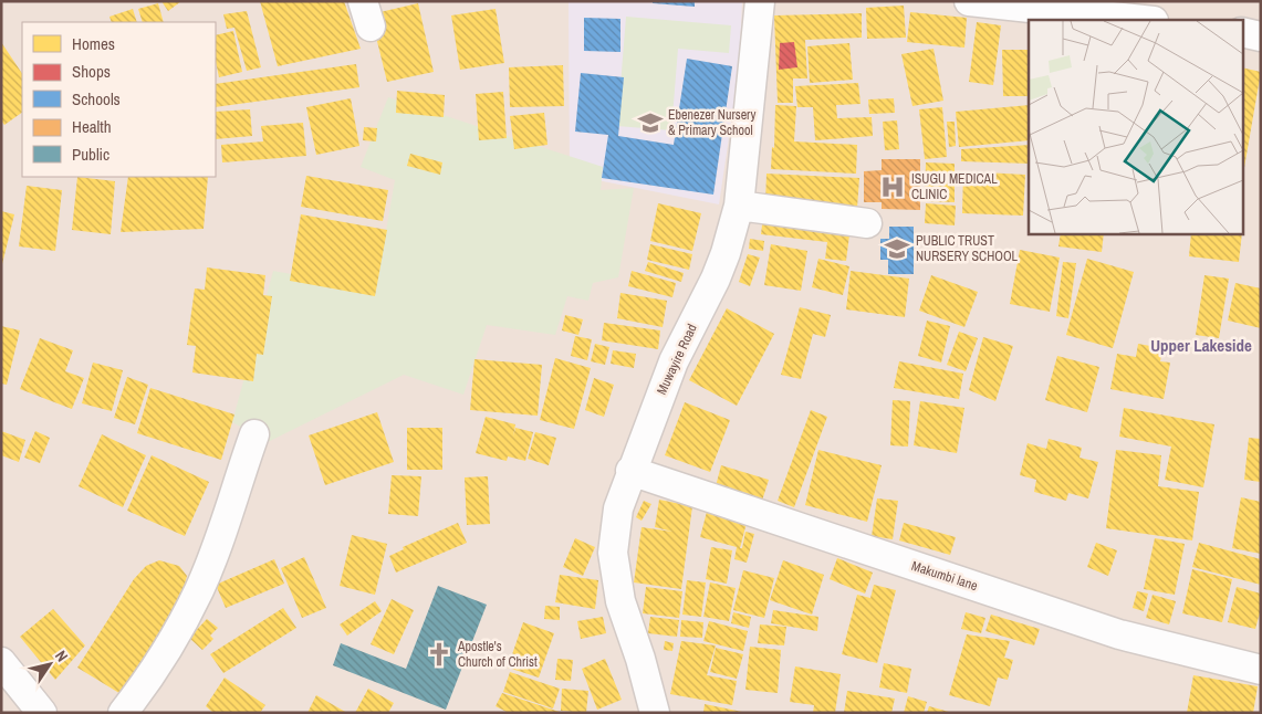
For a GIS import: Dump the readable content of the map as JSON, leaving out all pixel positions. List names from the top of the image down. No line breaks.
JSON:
{"streets":{"street":["Muwayire Road","Makumbi lane"]},"crossings":[["Muwayire Road","Makumbi lane"]],"districts":["Upper Lakeside"],"places":{"school or university":["Ebenezer Nursery & Primary School","PUBLIC TRUST NURSERY SCHOOL"],"hospital":["ISUGU MEDICAL CLINIC"],"church":["Apostle's Church of Christ"]},"legend":["Homes","Shops","Schools","Health","Public"],"north":"top right"}
